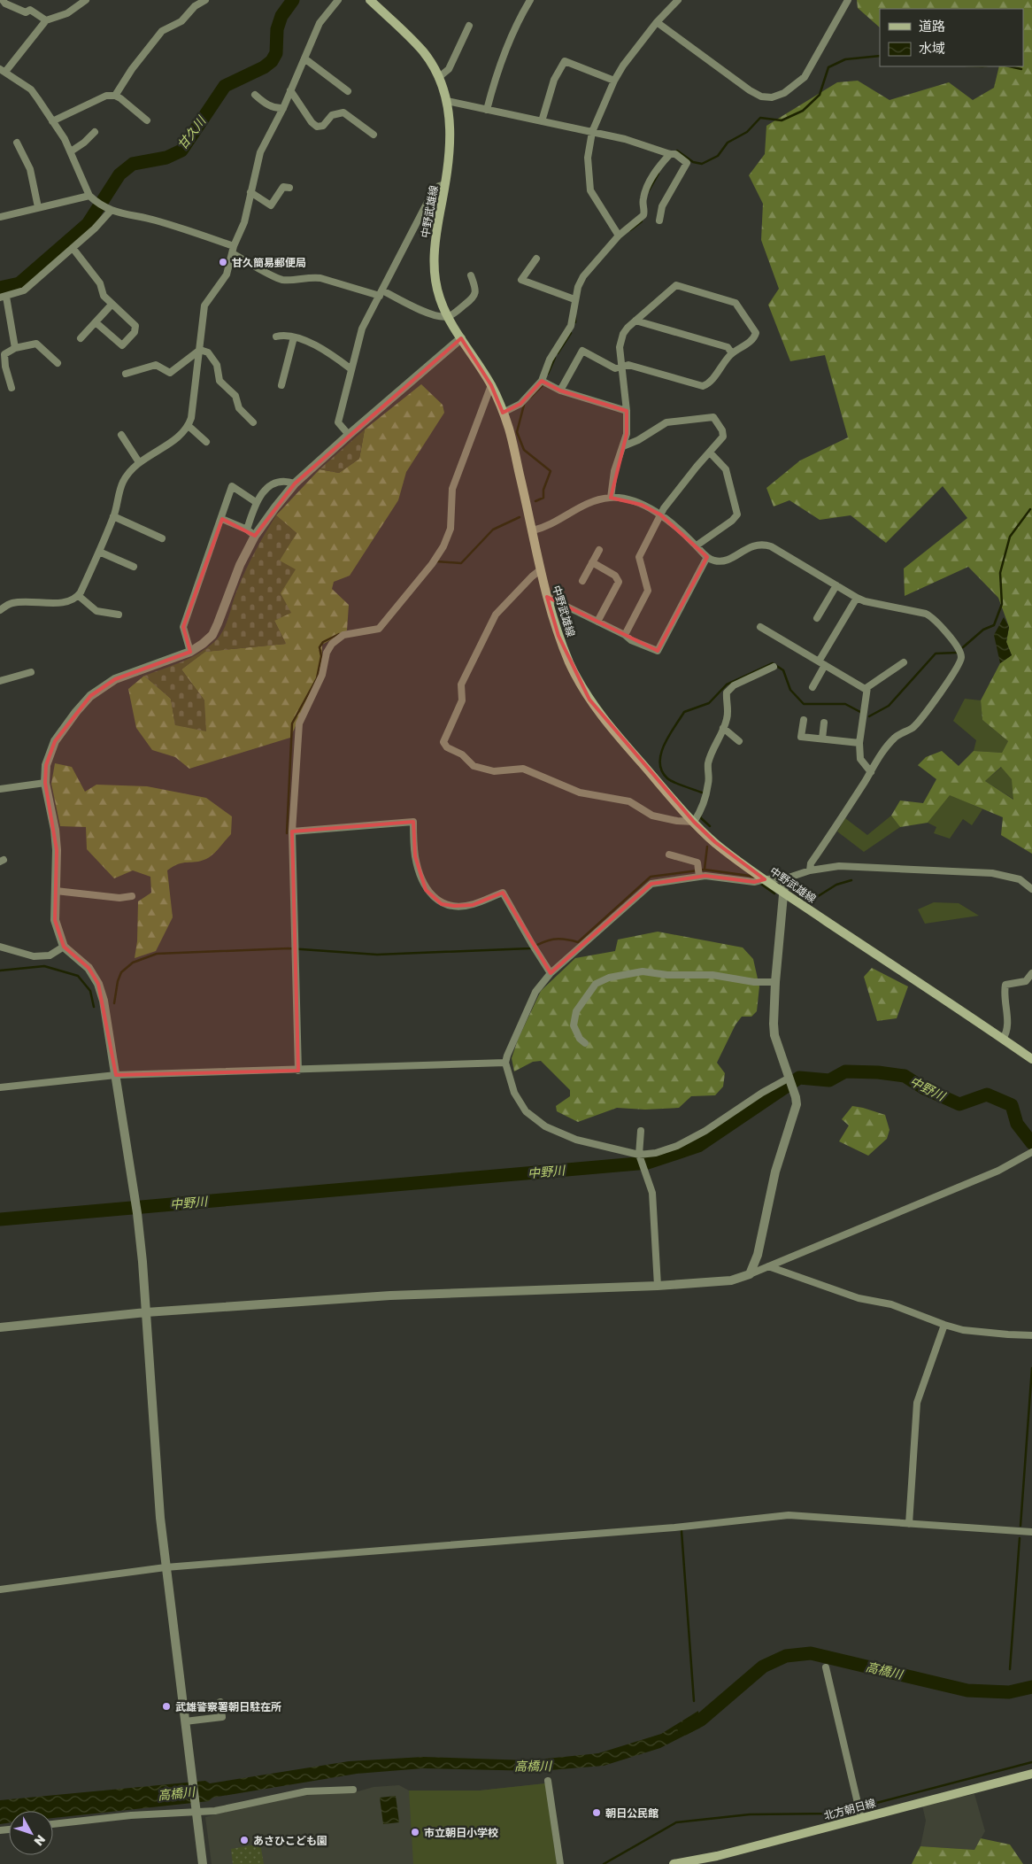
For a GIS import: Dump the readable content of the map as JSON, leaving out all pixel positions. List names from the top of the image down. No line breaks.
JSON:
{"streets":{"main road":["中野武雄線","北方朝日線"]},"water":["甘久川","中野川","高橋川"],"places":["甘久簡易郵便局","武雄警察署朝日駐在所","朝日公民館","市立朝日小学校","あさひこども園"],"legend":["道路","水域"],"north":"bottom right"}
